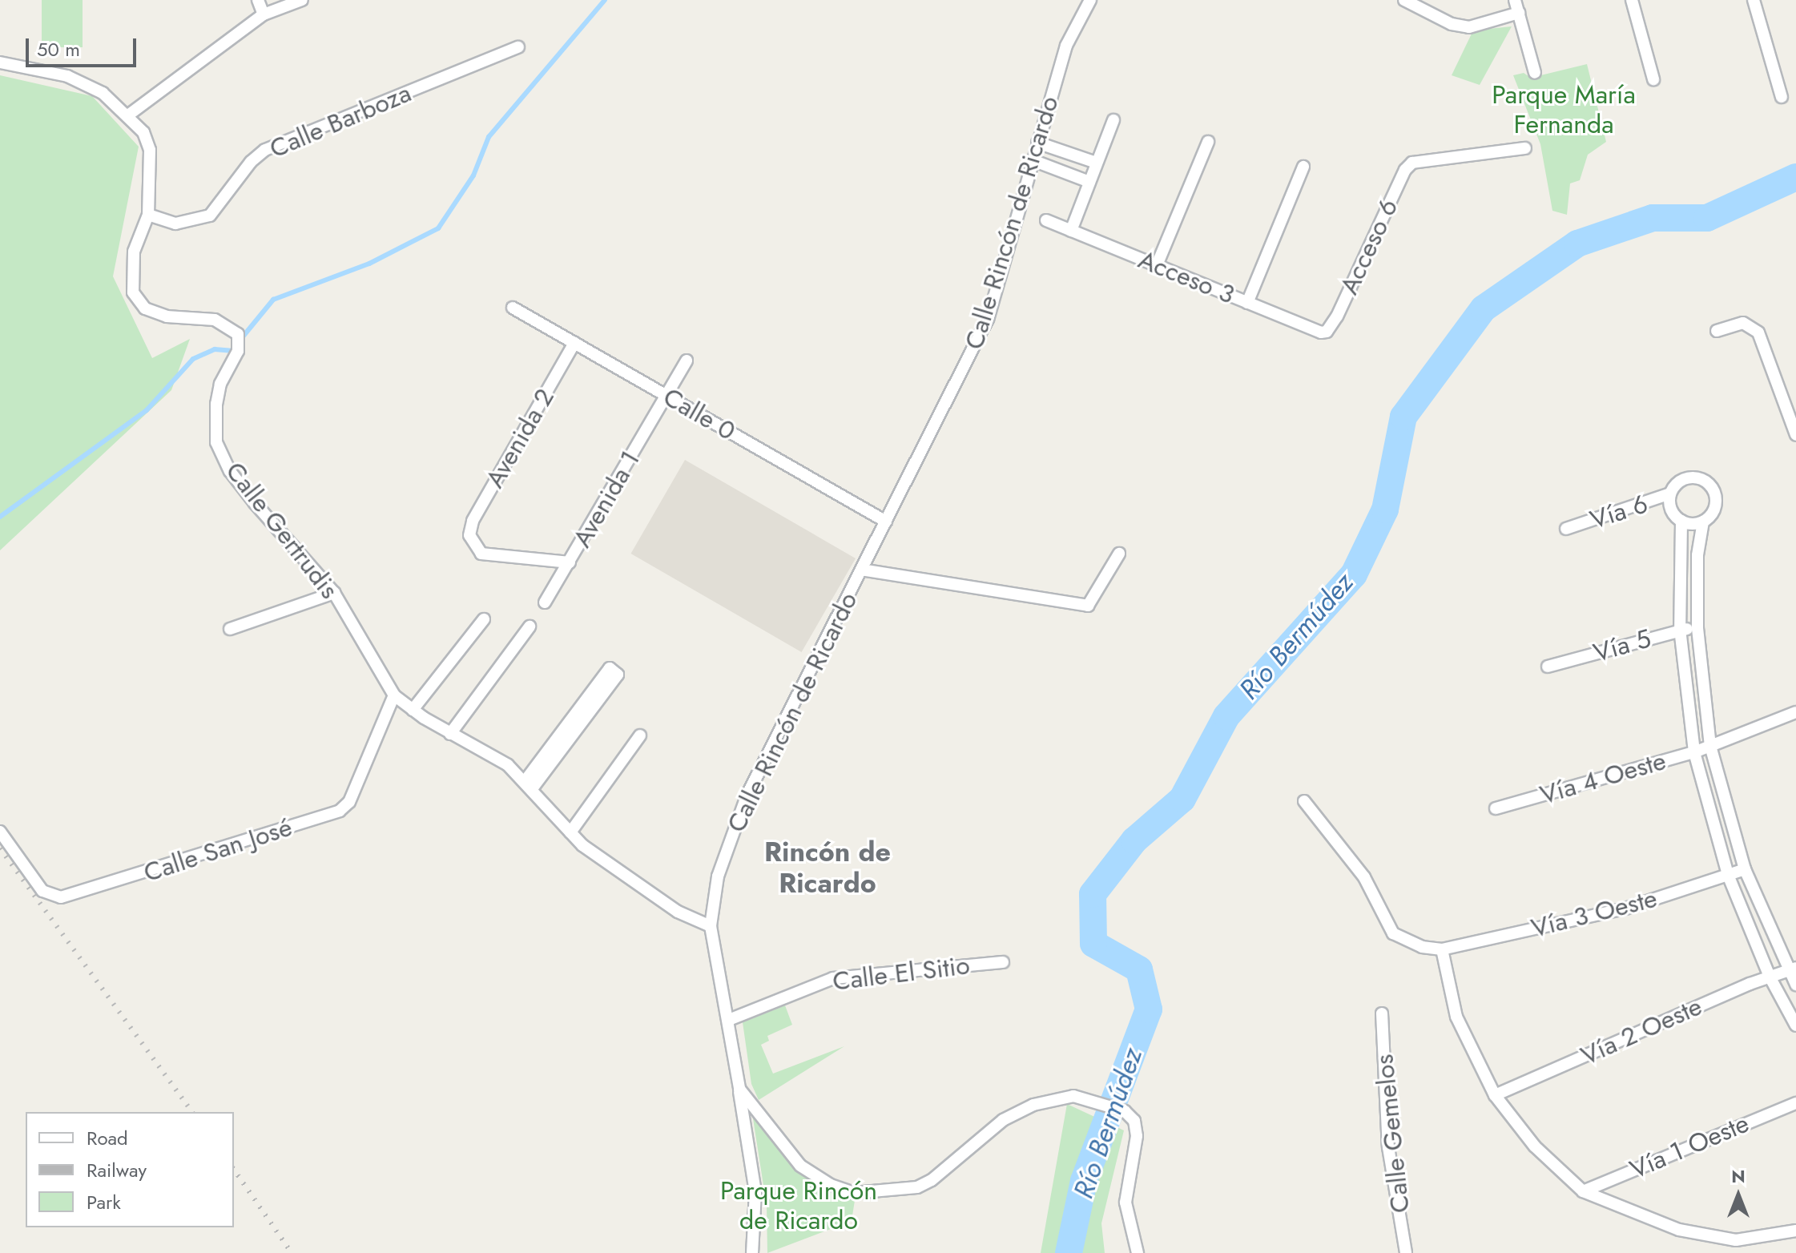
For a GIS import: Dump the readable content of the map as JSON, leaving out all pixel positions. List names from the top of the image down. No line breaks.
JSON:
{"streets":{"street":["Calle Barboza","Calle Rincón de Ricardo","Acceso 6","Acceso 3","Calle 0","Avenida 2","Avenida 1","Vía 6","Calle Gertrudis","Vía 5","Vía 4 Oeste","Calle San José","Vía 3 Oeste","Calle El Sitio","Vía 2 Oeste","Calle Gemelos","Vía 1 Oeste"]},"crossings":[["Calle Barboza","Calle Gertrudis"],["Calle Rincón de Ricardo","Calle 0"],["Calle Rincón de Ricardo","Calle Gertrudis"],["Calle Rincón de Ricardo","Calle El Sitio"],["Acceso 6","Acceso 3"],["Calle 0","Avenida 2"],["Calle 0","Avenida 1"],["Avenida 2","Avenida 1"],["Calle Gertrudis","Calle San José"]],"districts":["Rincón de Ricardo"],"water":["Río Bermúdez"],"parks":["Parque María Fernanda","Parque Rincón de Ricardo"],"legend":["Road","Railway","Park"],"scale_bar":"50 m","north":"top"}
